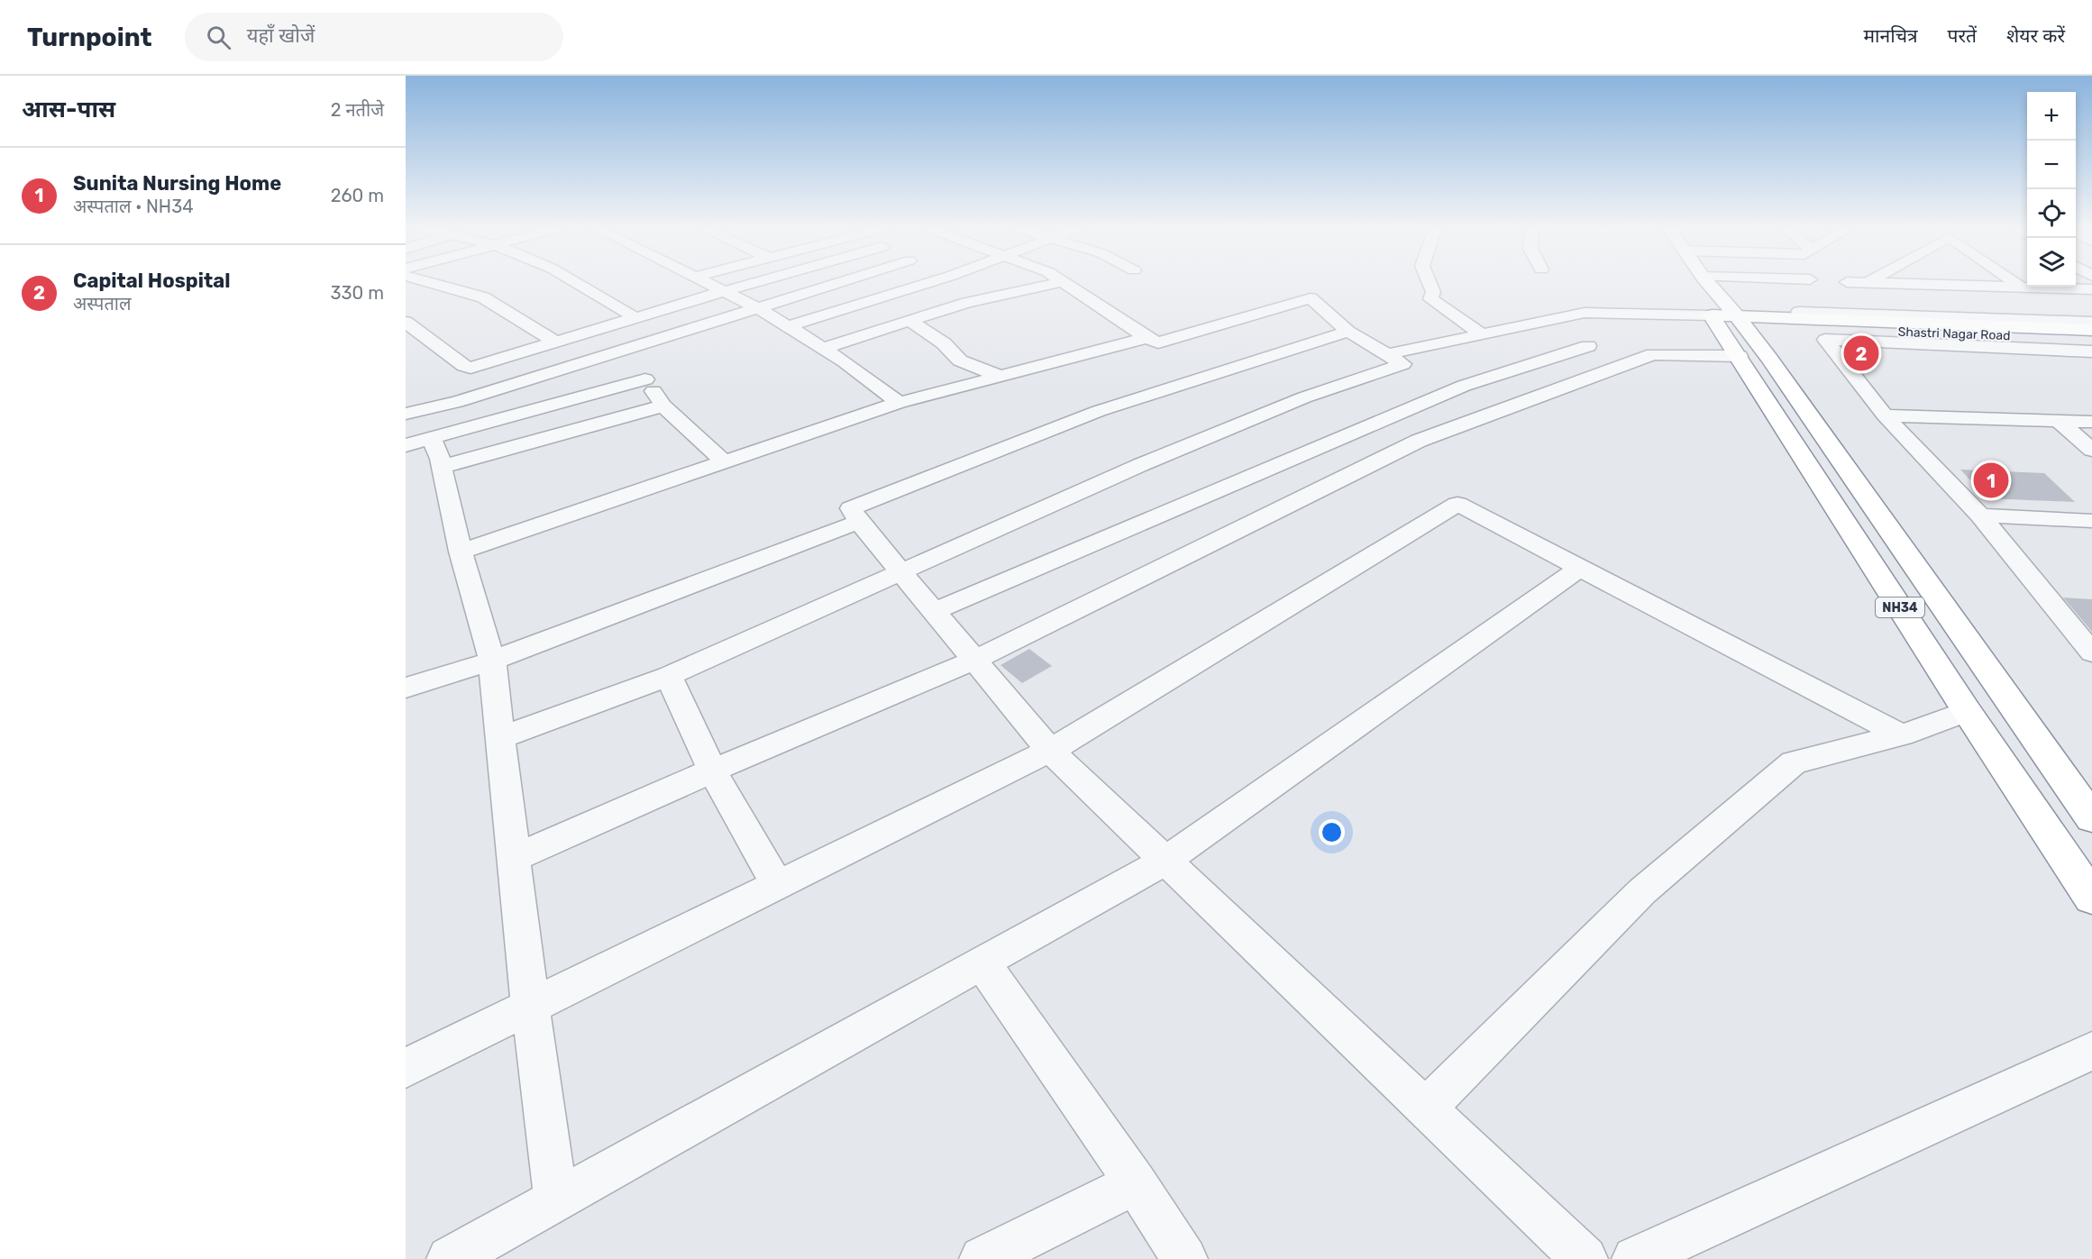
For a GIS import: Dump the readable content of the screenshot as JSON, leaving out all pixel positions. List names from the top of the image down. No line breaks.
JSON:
{"streets":{"main road":["Shastri Nagar Road","NH34"]},"crossings":[["Shastri Nagar Road","NH34"]],"page":{"header":"Turnpoint","search":"यहाँ खोजें","nav":["मानचित्र","परतें","शेयर करें"],"heading":["आस-पास","2 नतीजे"],"map_buttons":["+","−"],"list":[{"mark":"1","name":"Sunita Nursing Home","note":"अस्पताल · NH34","value":"260 m"},{"mark":"2","name":"Capital Hospital","note":"अस्पताल","value":"330 m"}],"pins":["2","1"]}}
